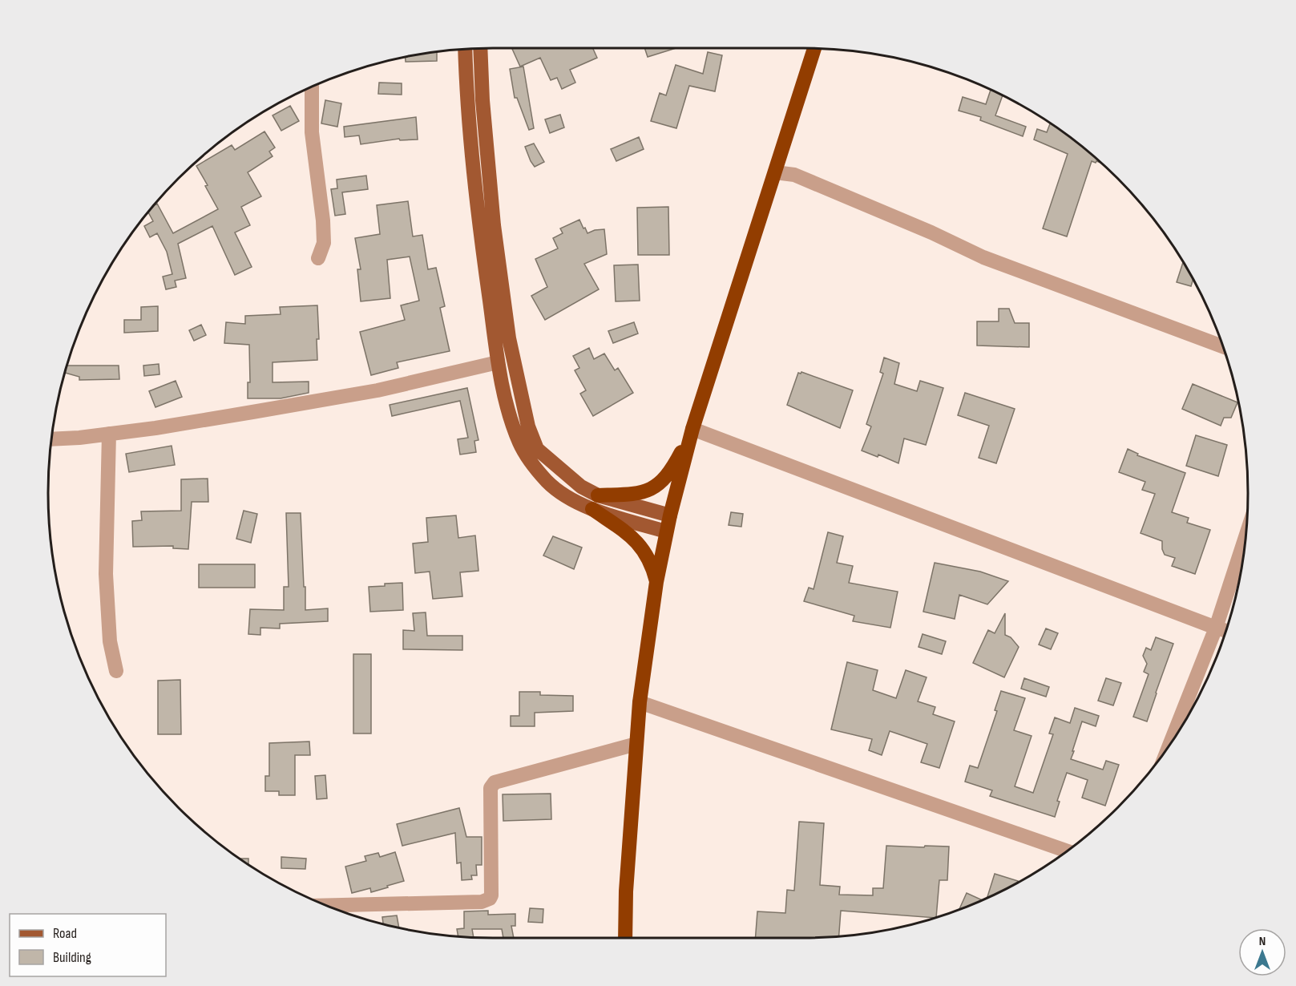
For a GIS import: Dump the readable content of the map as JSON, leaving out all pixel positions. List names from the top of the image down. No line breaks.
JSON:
{"legend":["Road","Building"],"north":"top"}
